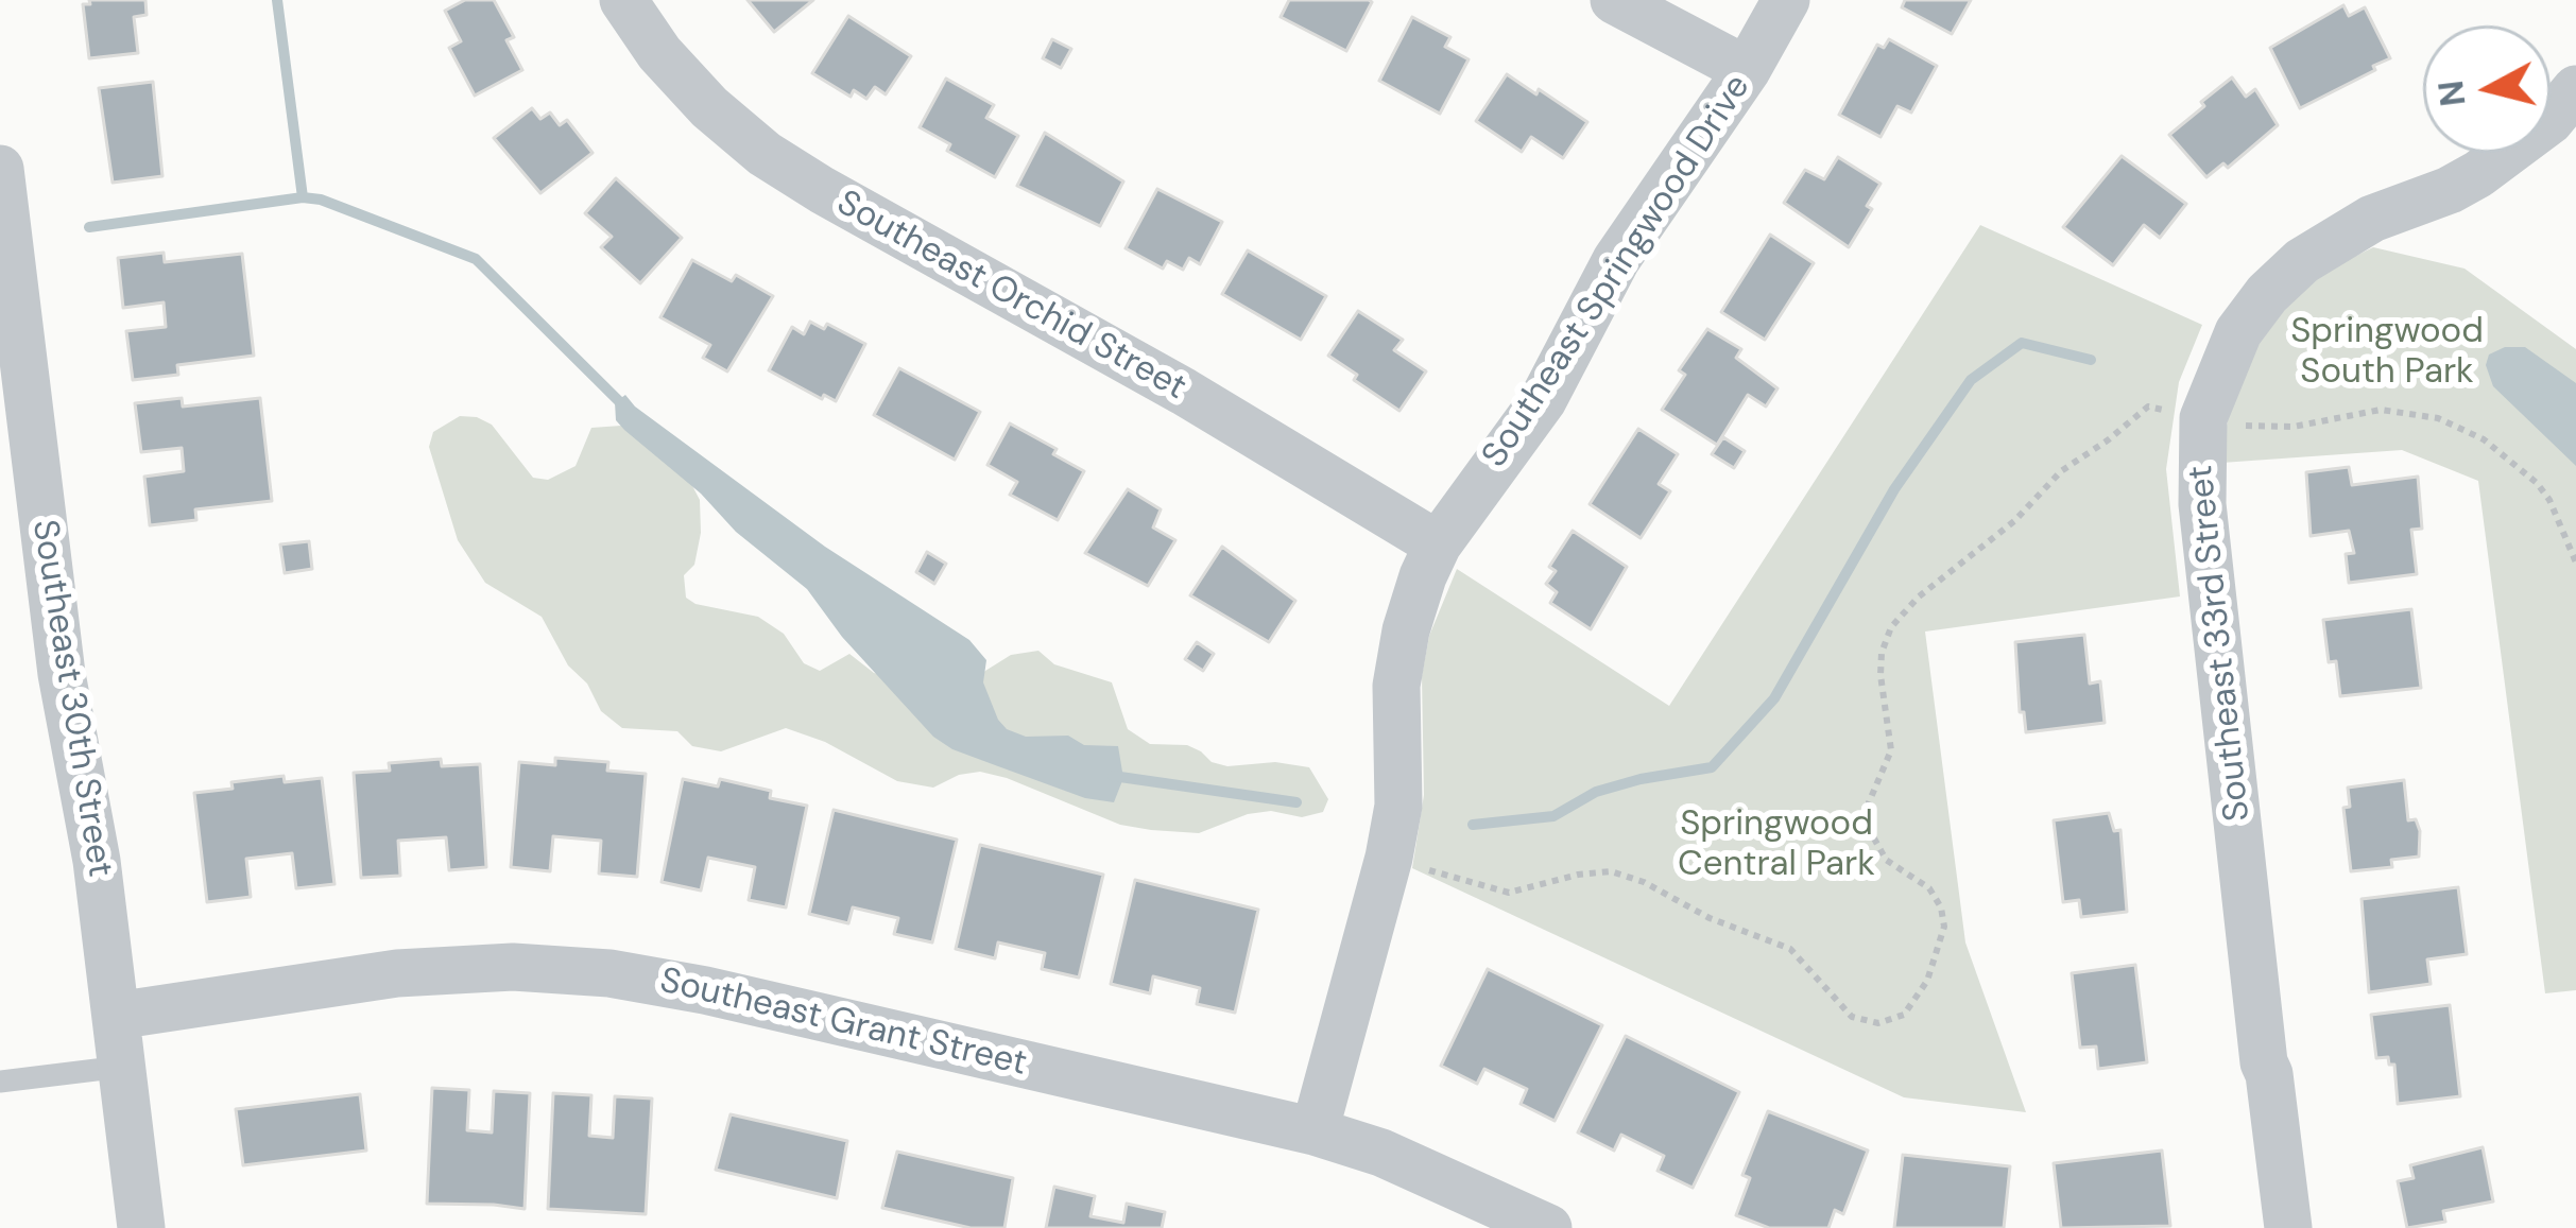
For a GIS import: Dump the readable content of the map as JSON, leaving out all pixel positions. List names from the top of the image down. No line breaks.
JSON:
{"streets":{"street":["Southeast Springwood Drive","Southeast Orchid Street","Southeast 33rd Street","Southeast 30th Street","Southeast Grant Street"]},"crossings":[["Southeast Springwood Drive","Southeast Orchid Street"],["Southeast Springwood Drive","Southeast Grant Street"],["Southeast 30th Street","Southeast Grant Street"]],"parks":["Springwood South Park","Springwood Central Park"],"north":"left"}
